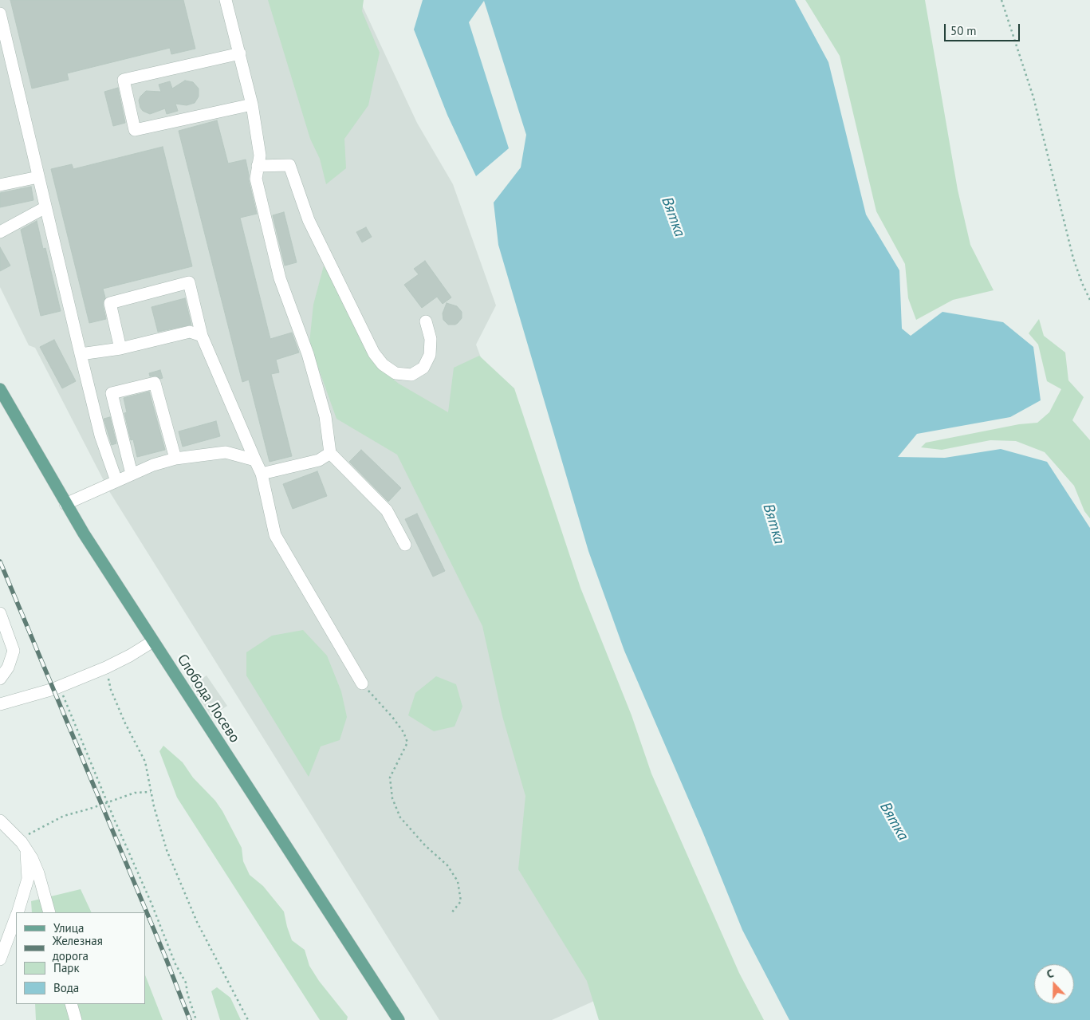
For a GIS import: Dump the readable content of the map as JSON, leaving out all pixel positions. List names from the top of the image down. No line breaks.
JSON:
{"streets":{"main road":["Слобода Лосево"]},"water":["Вятка"],"legend":["Улица","Железная дорога","Парк","Вода"],"scale_bar":"50 m","north":"top"}
